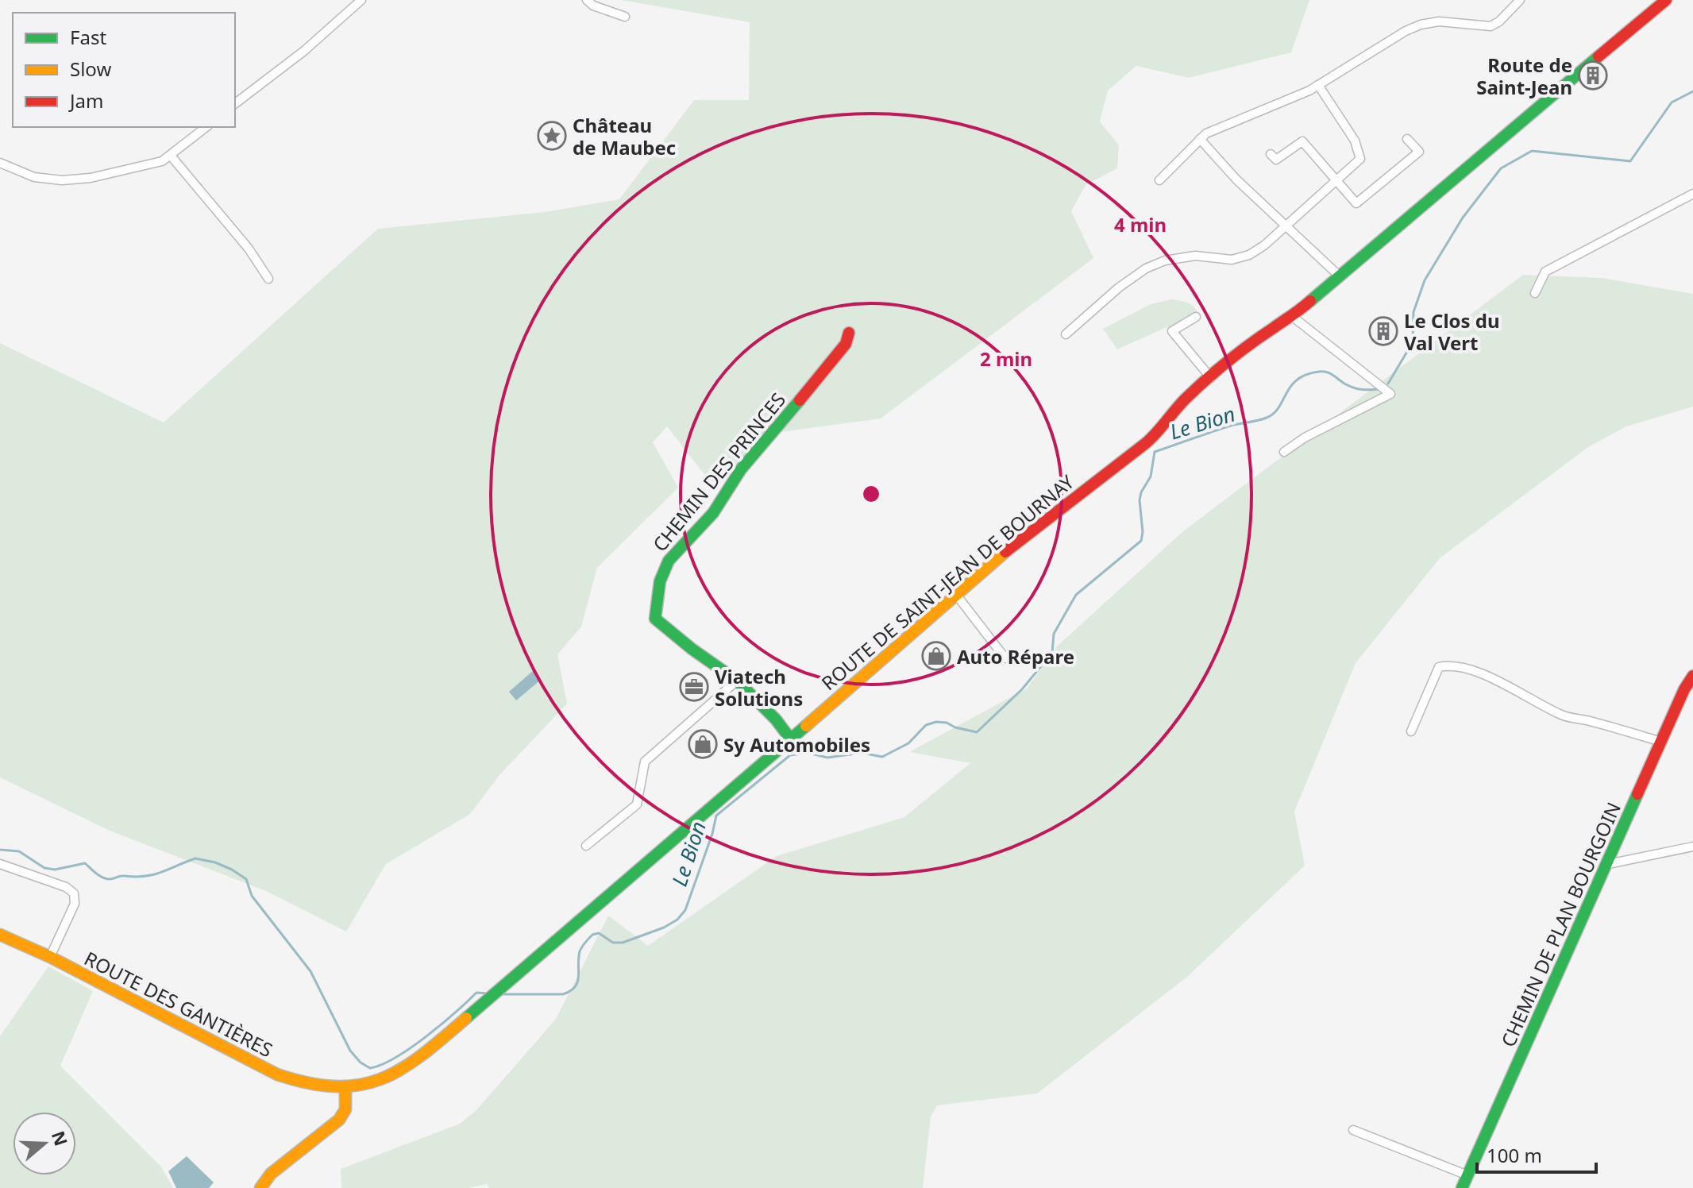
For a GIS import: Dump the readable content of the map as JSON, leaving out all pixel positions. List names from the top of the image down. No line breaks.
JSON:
{"streets":{"main road":["CHEMIN DES PRINCES","ROUTE DE SAINT-JEAN DE BOURNAY","CHEMIN DE PLAN BOURGOIN","ROUTE DES GANTIÈRES"]},"crossings":[["CHEMIN DES PRINCES","ROUTE DE SAINT-JEAN DE BOURNAY"],["ROUTE DE SAINT-JEAN DE BOURNAY","ROUTE DES GANTIÈRES"]],"water":["Le Bion"],"places":{"building":["Route de Saint-Jean","Le Clos du Val Vert"],"place":["Château de Maubec"],"shop":["Auto Répare","Sy Automobiles"],"office":["Viatech Solutions"]},"legend":["Fast","Slow","Jam"],"scale_bar":"100 m","north":"right","rings":["4 min","2 min"]}
